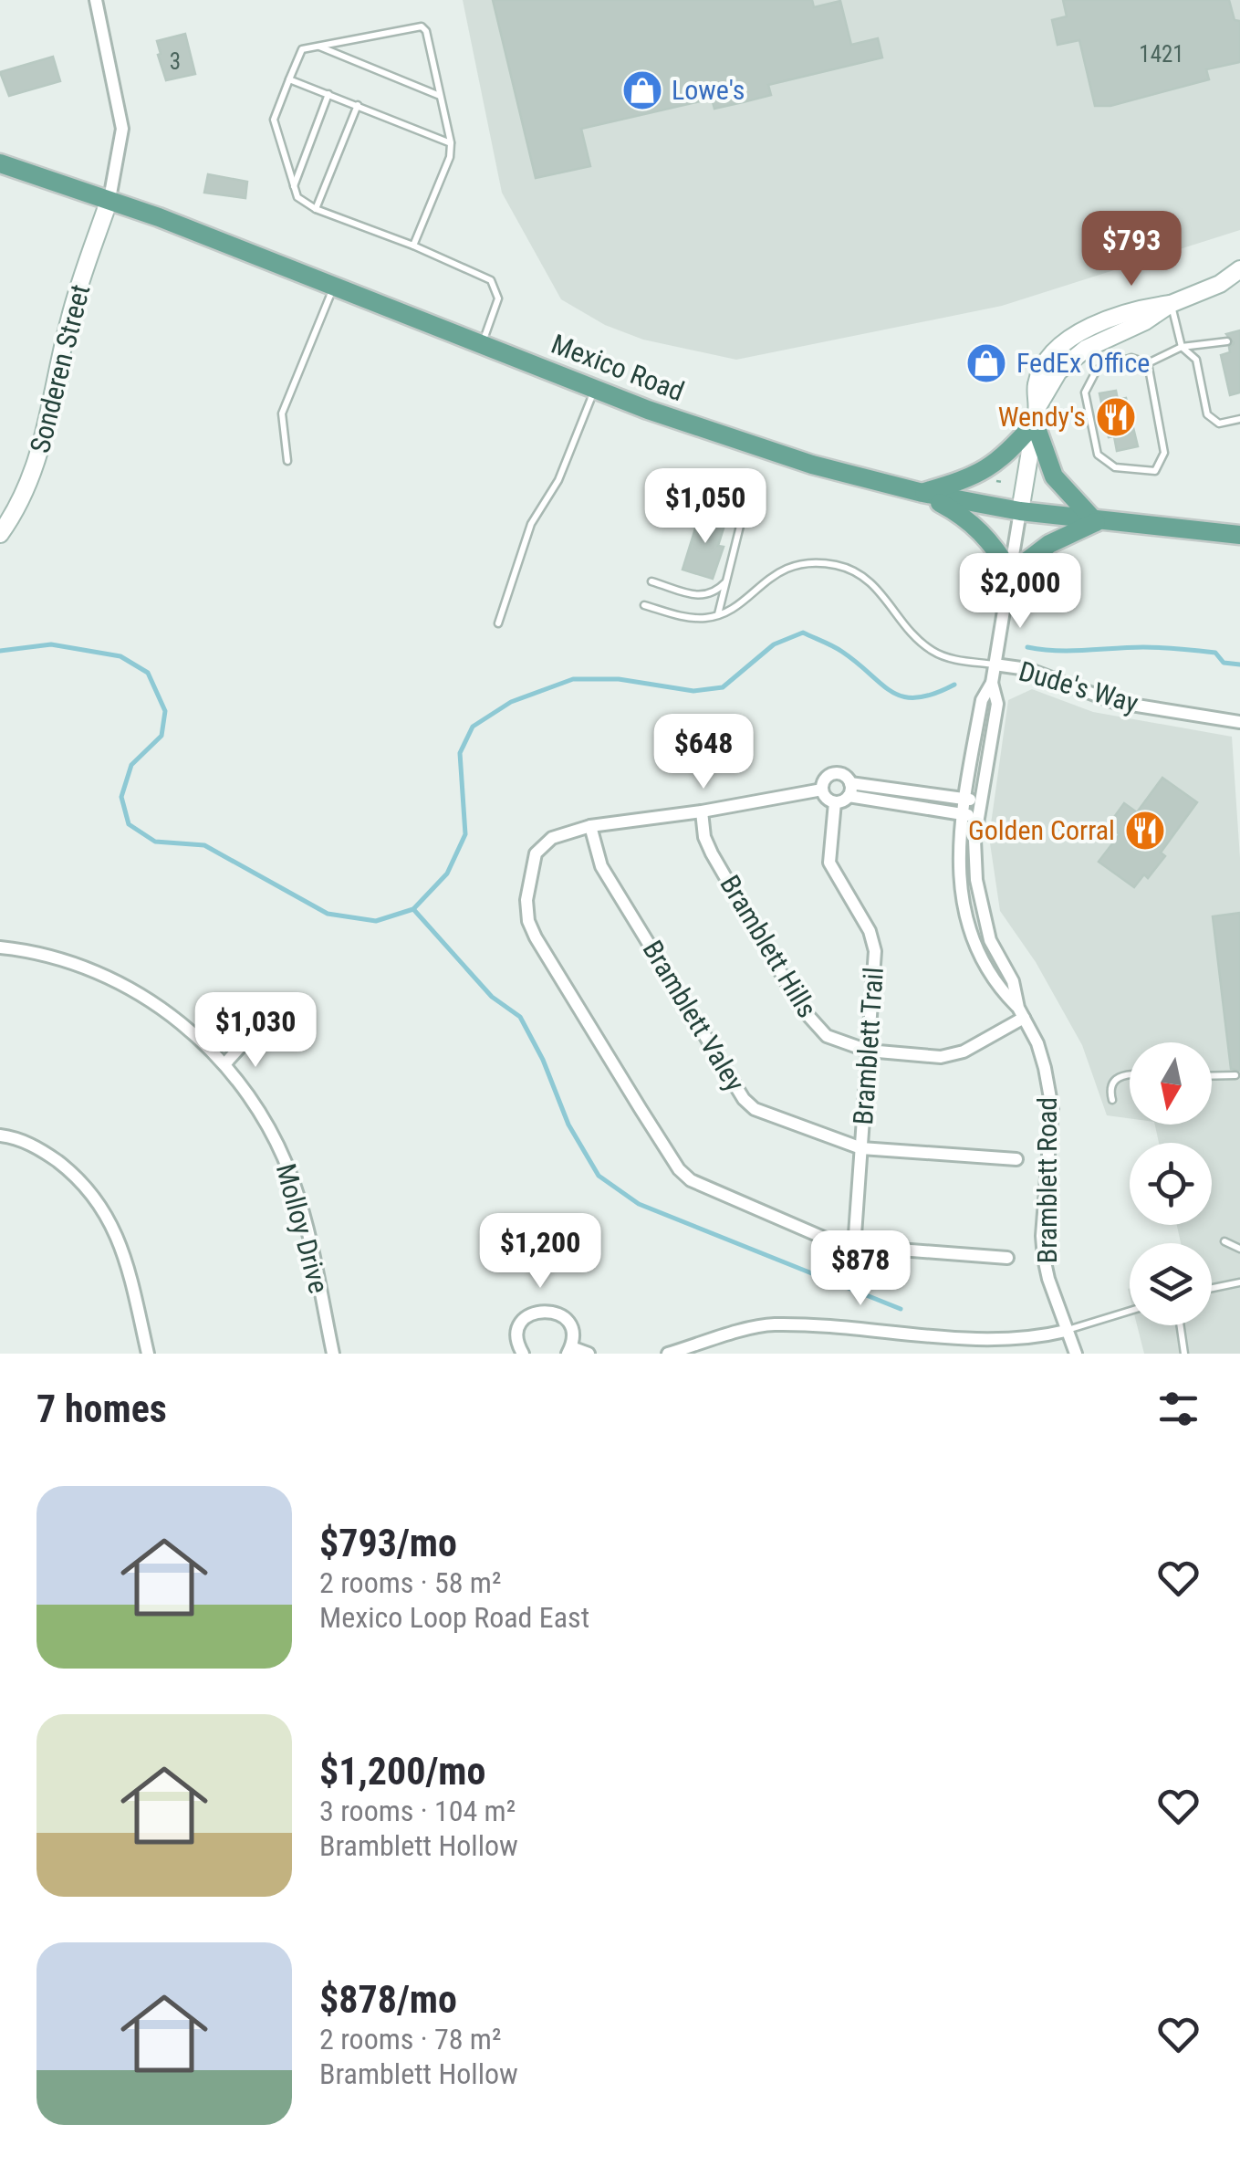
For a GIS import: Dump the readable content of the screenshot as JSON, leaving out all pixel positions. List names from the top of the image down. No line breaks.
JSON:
{"streets":{"main road":["Mexico Road"],"street":["Sonderen Street","Dude's Way","Bramblett Hills","Bramblett Valey","Bramblett Trail","Bramblett Road","Molloy Drive"]},"crossings":[["Mexico Road","Sonderen Street"],["Mexico Road","Bramblett Road"],["Dude's Way","Bramblett Road"],["Bramblett Hills","Bramblett Trail"],["Bramblett Hills","Bramblett Road"],["Bramblett Valey","Bramblett Trail"]],"places":{"shop":["Lowe's","FedEx Office"],"restaurant":["Wendy's","Golden Corral"]},"house_numbers":["1421","3"],"north":"bottom","page":{"price":["$793","$1,050","$2,000","$648","$1,030","$1,200","$878"],"heading":"7 homes","list":[{"name":"$793/mo","note":"2 rooms · 58 m² · Mexico Loop Road East"},{"name":"$1,200/mo","note":"3 rooms · 104 m² · Bramblett Hollow"},{"name":"$878/mo","note":"2 rooms · 78 m² · Bramblett Hollow"}]}}
